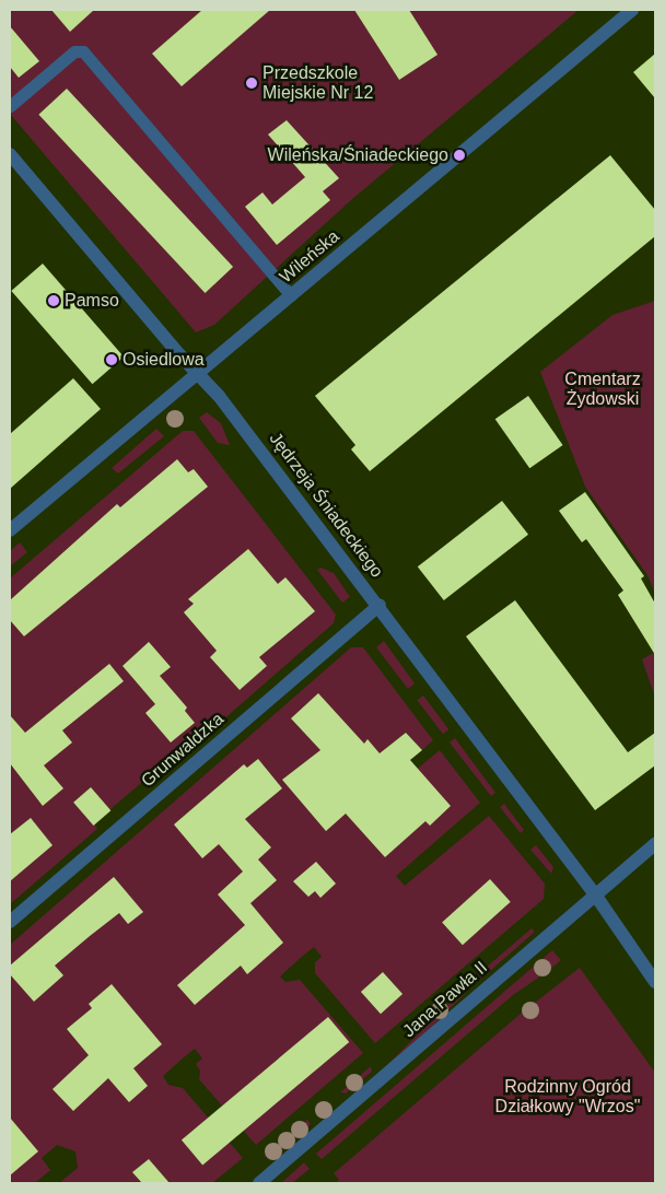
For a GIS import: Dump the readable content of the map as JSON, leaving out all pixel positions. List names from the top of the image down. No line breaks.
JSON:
{"streets":{"street":["Wileńska","Jędrzeja Śniadeckiego","Grunwaldzka","Jana Pawła II"]},"crossings":[["Wileńska","Jędrzeja Śniadeckiego"],["Jędrzeja Śniadeckiego","Grunwaldzka"],["Jędrzeja Śniadeckiego","Jana Pawła II"]],"parks":["Cmentarz Żydowski","Rodzinny Ogród Działkowy \"Wrzos\""],"places":["Przedszkole Miejskie Nr 12","Wileńska/Śniadeckiego","Pamso","Osiedlowa"]}
